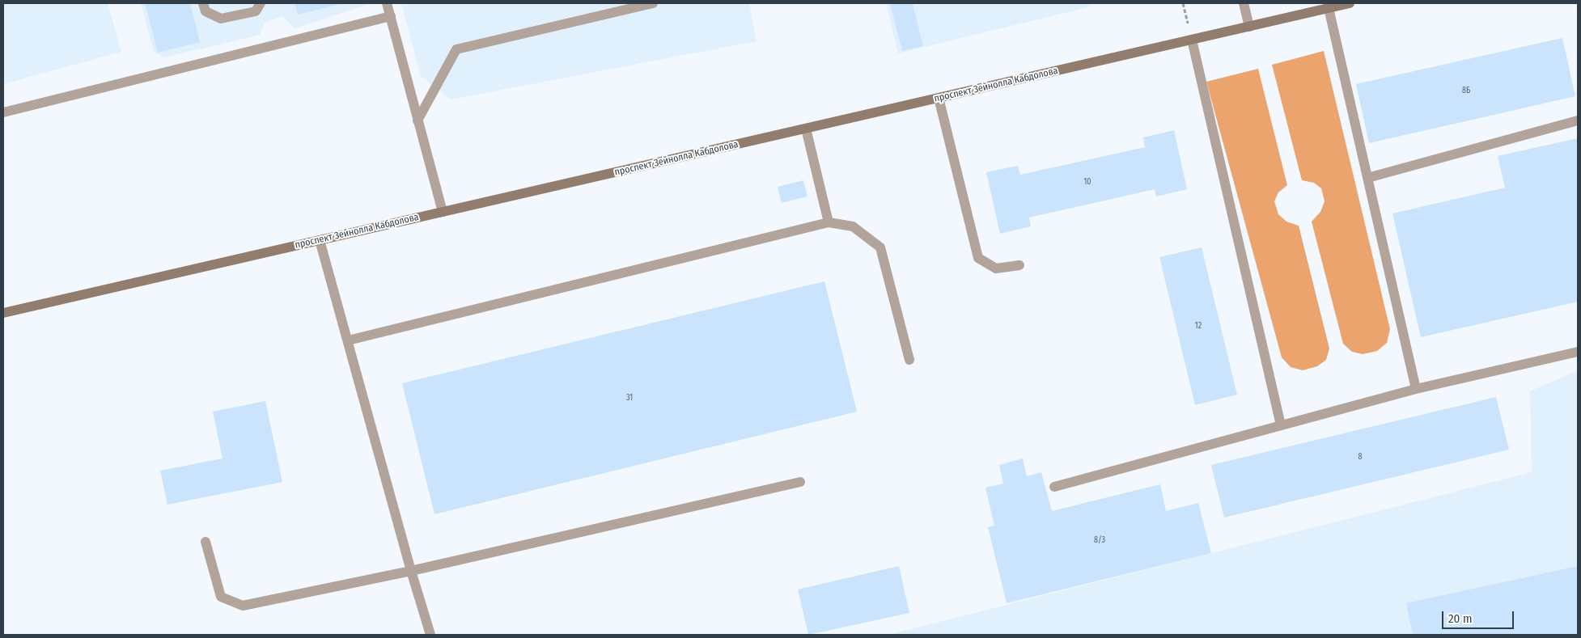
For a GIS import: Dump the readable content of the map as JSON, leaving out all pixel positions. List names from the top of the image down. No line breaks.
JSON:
{"streets":{"main road":["проспект Зейнолла Кабдолова"]},"house_numbers":["8Б","10","12","31","8","8/3"],"scale_bar":"20 m"}
